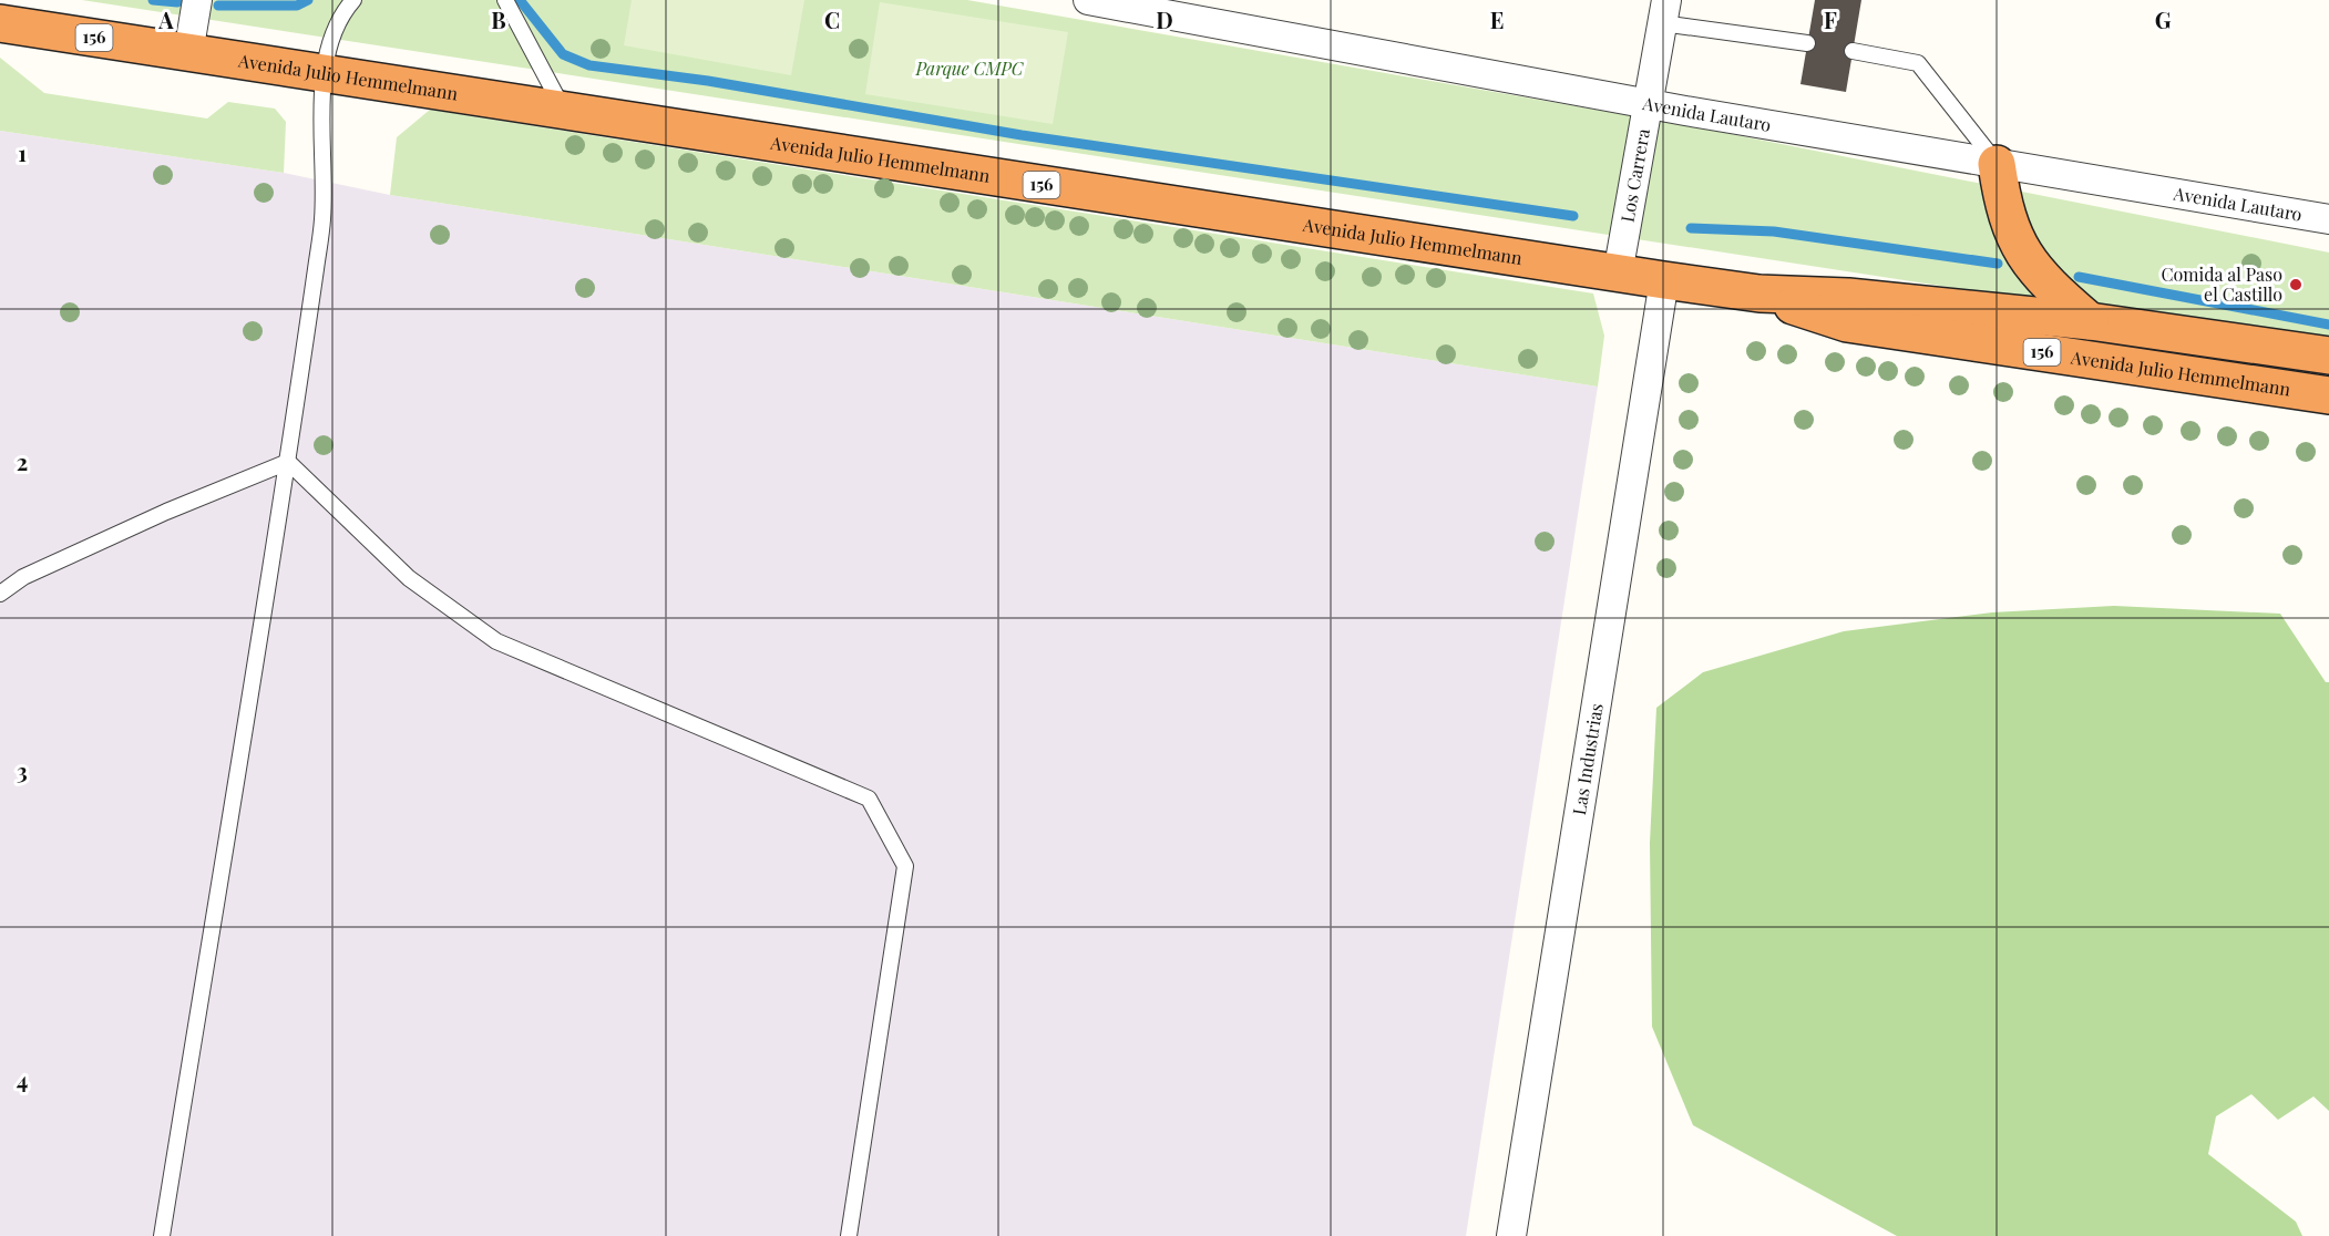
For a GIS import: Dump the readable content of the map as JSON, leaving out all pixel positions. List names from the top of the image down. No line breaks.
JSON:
{"streets":{"highway":["156","Avenida Julio Hemmelmann"],"street":["Avenida Lautaro","Los Carrera","Las Industrias"]},"crossings":[["Avenida Julio Hemmelmann","Los Carrera"],["Avenida Julio Hemmelmann","Las Industrias"],["Avenida Lautaro","Los Carrera"]],"parks":["Parque CMPC"],"places":["Comida al Paso el Castillo"],"grid":{"columns":["A","B","C","D","E","F","G"],"rows":["1","2","3","4"]}}
